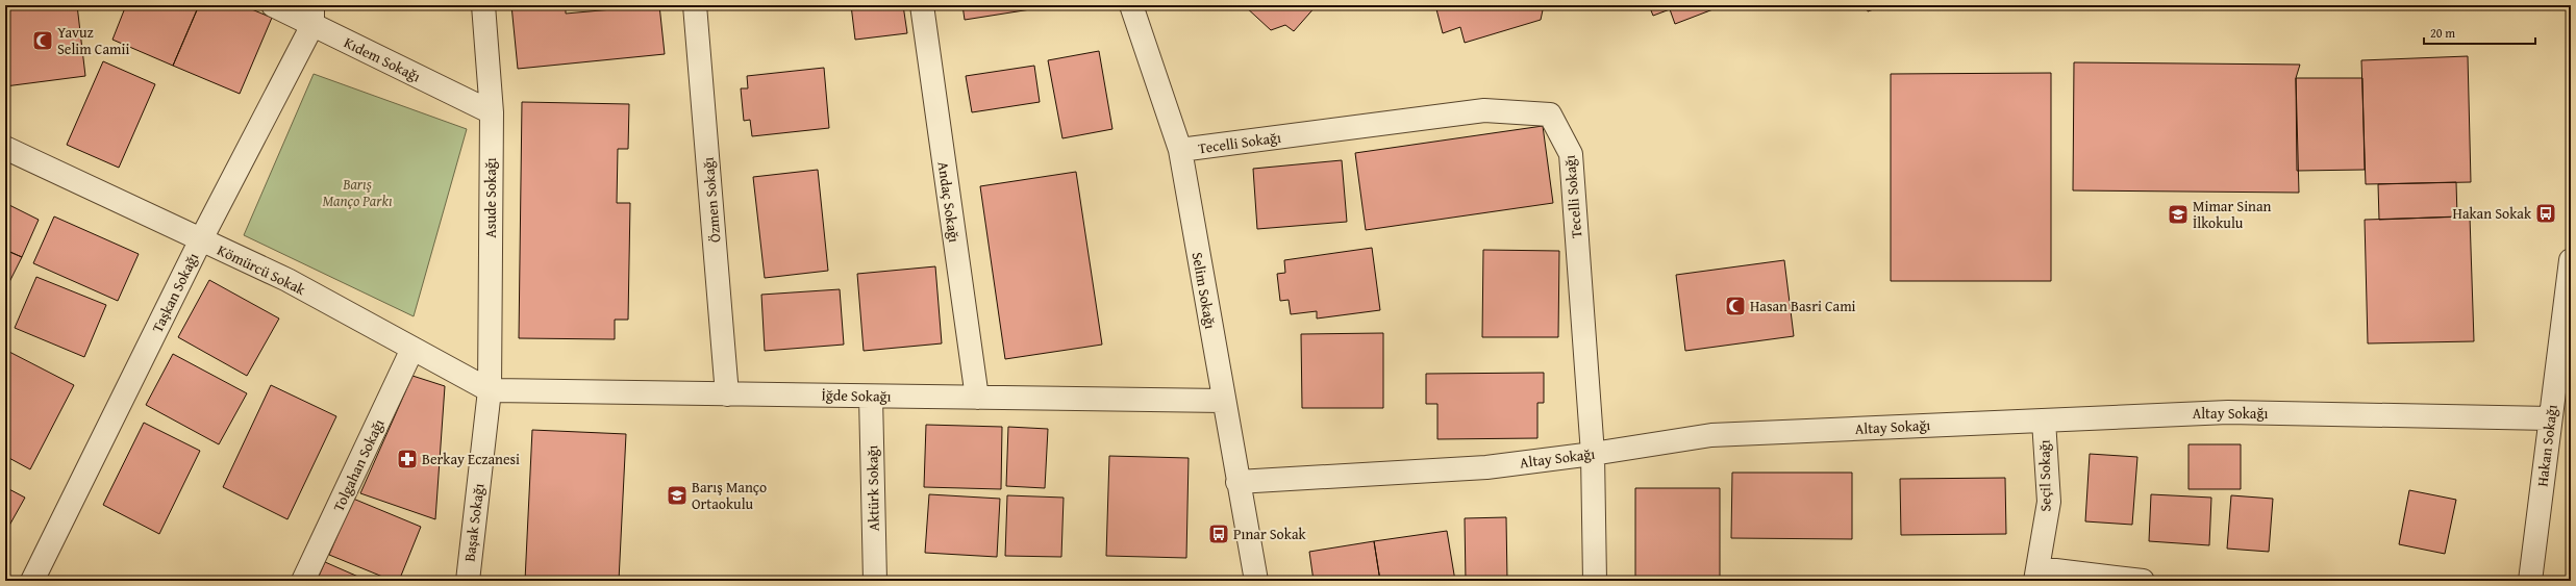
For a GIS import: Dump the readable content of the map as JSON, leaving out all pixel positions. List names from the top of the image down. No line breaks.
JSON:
{"streets":{"street":["Kıdem Sokağı","Tecelli Sokağı","Asude Sokağı","Özmen Sokağı","Andaç Sokağı","Kömürcü Sokak","Selim Sokağı","Taşkan Sokağı","İğde Sokağı","Altay Sokağı","Hakan Sokağı","Tolgahan Sokağı","Seçil Sokağı","Aktürk Sokağı","Başak Sokağı"]},"crossings":[["Kıdem Sokağı","Asude Sokağı"],["Kıdem Sokağı","Taşkan Sokağı"],["Tecelli Sokağı","Selim Sokağı"],["Tecelli Sokağı","Altay Sokağı"],["Asude Sokağı","Kömürcü Sokak"],["Asude Sokağı","İğde Sokağı"],["Asude Sokağı","Başak Sokağı"],["Özmen Sokağı","İğde Sokağı"],["Andaç Sokağı","İğde Sokağı"],["Kömürcü Sokak","Taşkan Sokağı"],["Kömürcü Sokak","İğde Sokağı"],["Kömürcü Sokak","Tolgahan Sokağı"],["Kömürcü Sokak","Başak Sokağı"],["Selim Sokağı","İğde Sokağı"],["Selim Sokağı","Altay Sokağı"],["İğde Sokağı","Aktürk Sokağı"],["İğde Sokağı","Başak Sokağı"],["Altay Sokağı","Hakan Sokağı"],["Altay Sokağı","Seçil Sokağı"]],"parks":["Barış Manço Parkı"],"places":{"mosque":["Yavuz Selim Camii","Hasan Basri Cami"],"bus stop":["Hakan Sokak","Pınar Sokak"],"school or university":["Mimar Sinan İlkokulu","Barış Manço Ortaokulu"],"pharmacy":["Berkay Eczanesi"]},"scale_bar":"20 m"}
